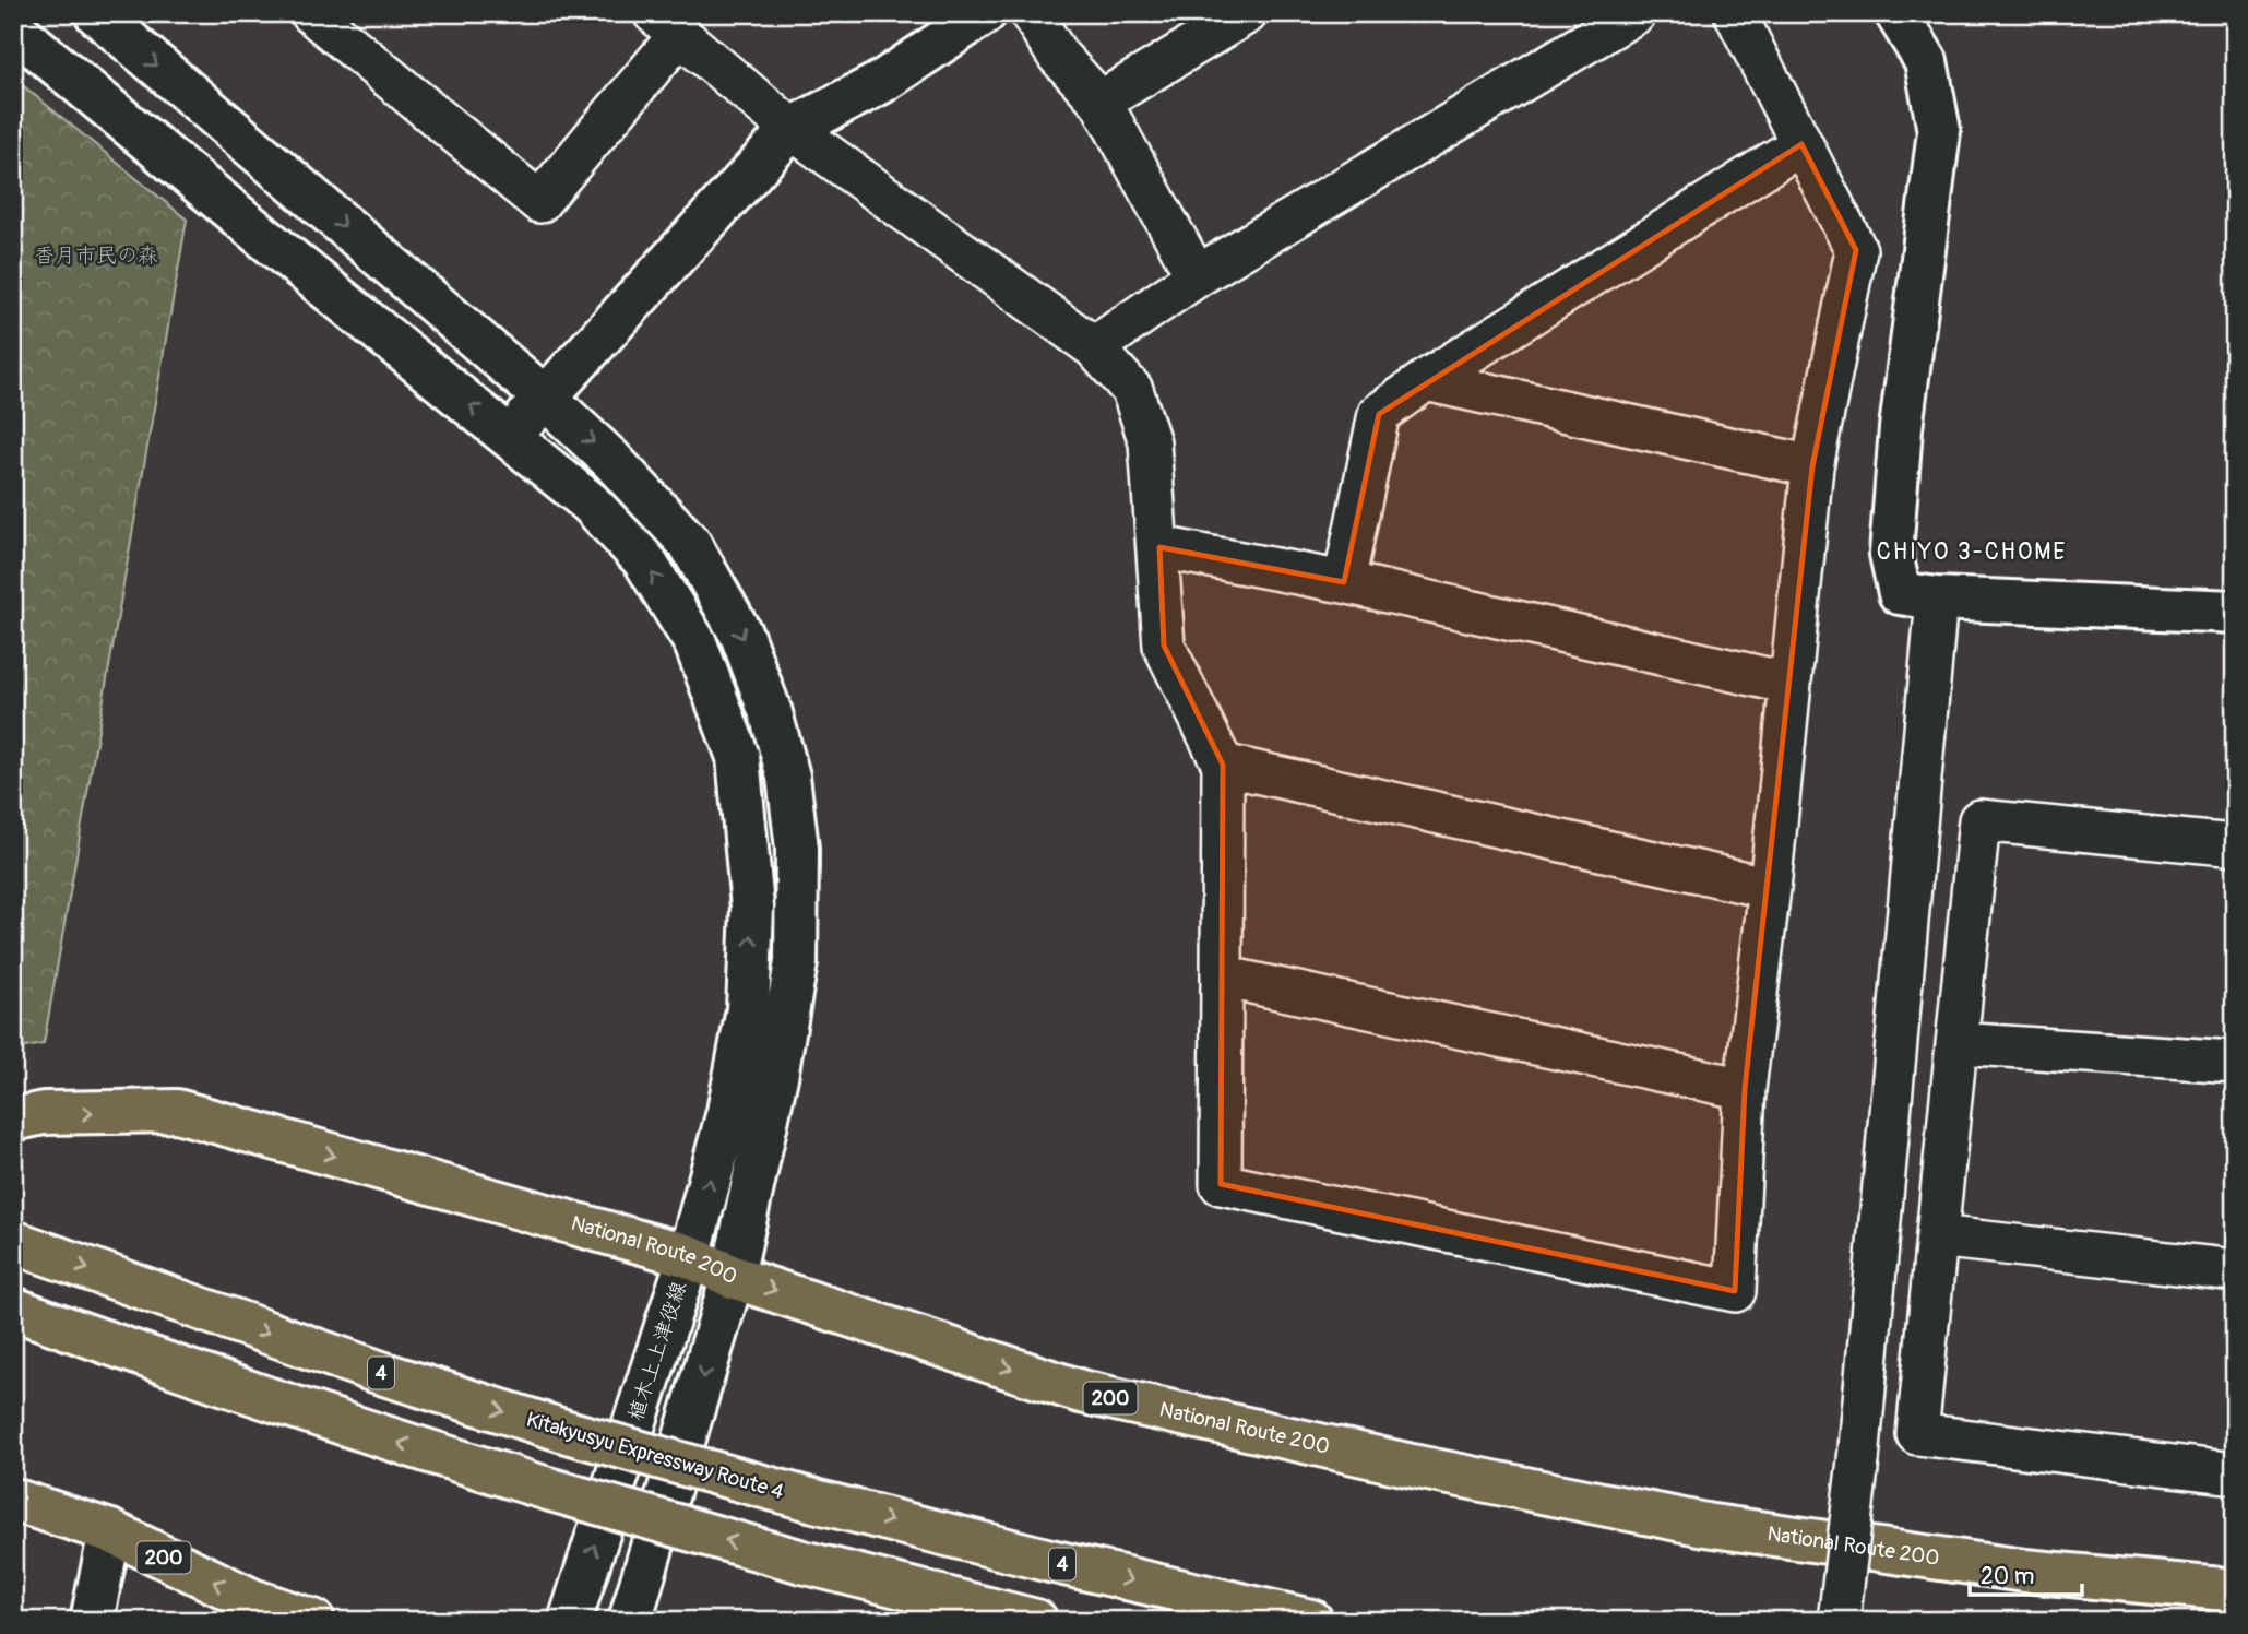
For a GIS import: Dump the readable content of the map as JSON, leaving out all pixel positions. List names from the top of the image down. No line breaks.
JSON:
{"streets":{"highway":["National Route 200","4","200","Kitakyusyu Expressway Route 4"],"street":["植木上上津役線"]},"crossings":[["National Route 200","植木上上津役線"]],"districts":["CHIYO 3-CHOME"],"parks":["香月市民の森"],"scale_bar":"20 m"}
